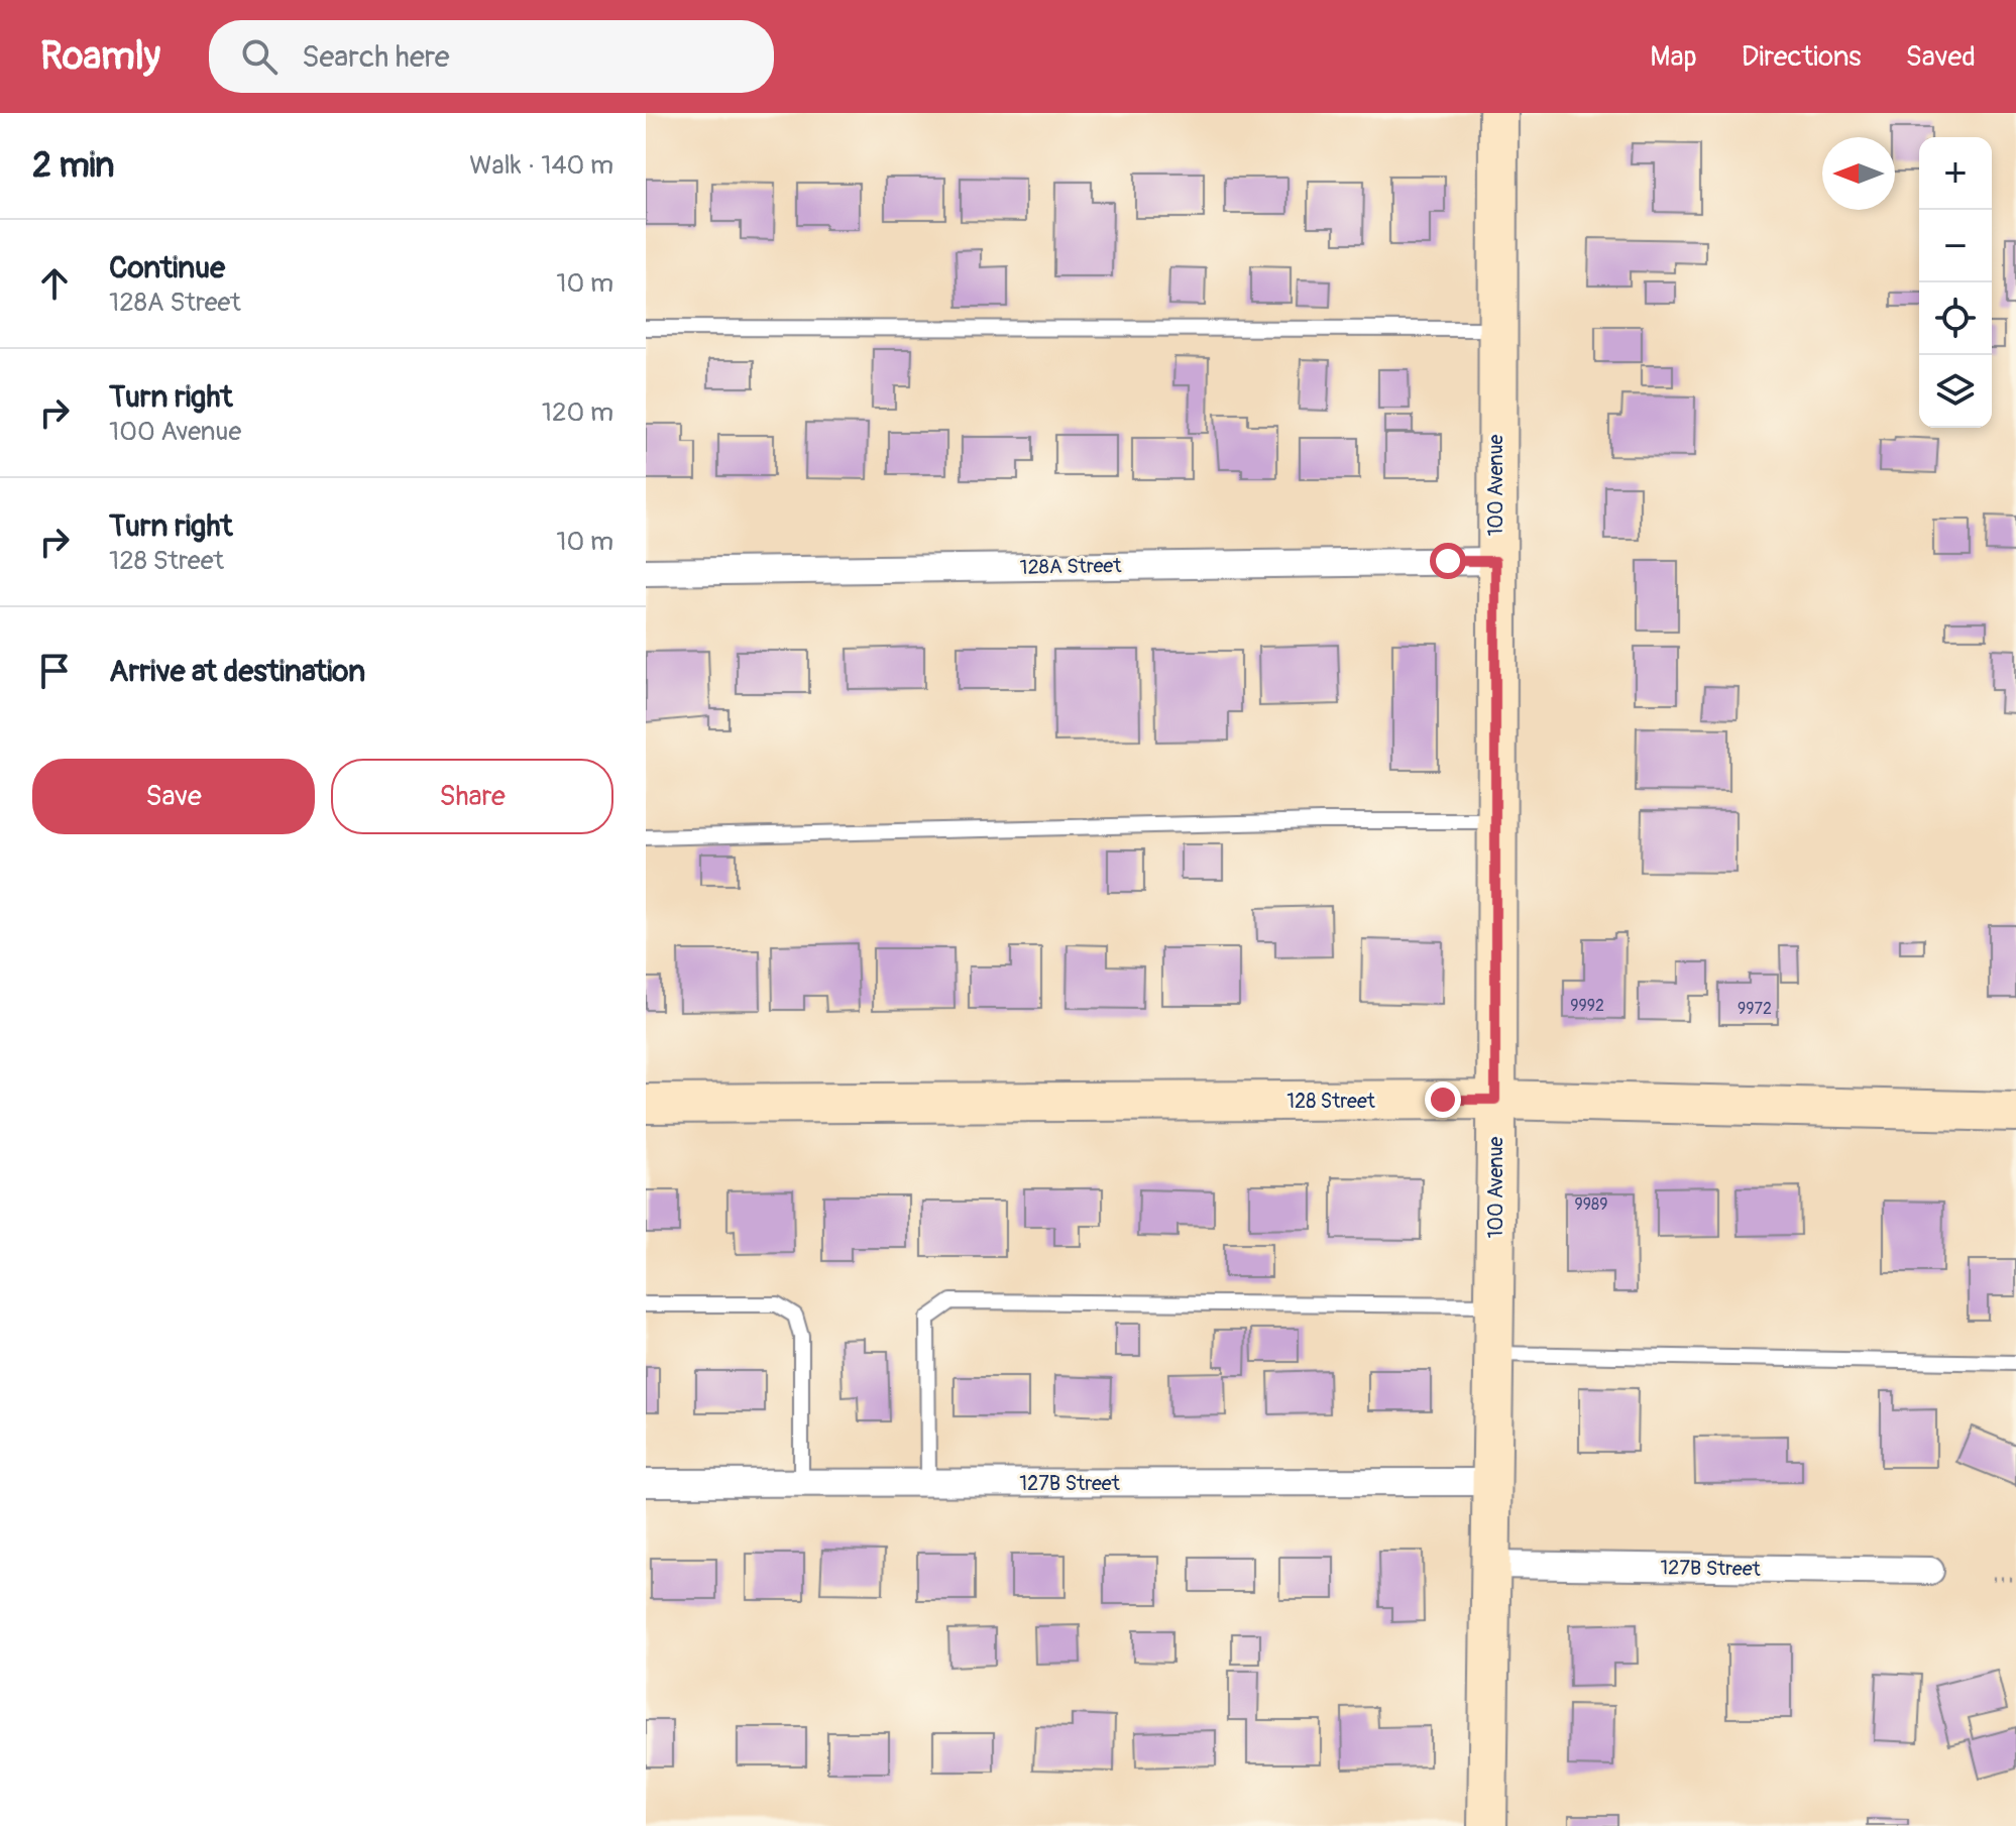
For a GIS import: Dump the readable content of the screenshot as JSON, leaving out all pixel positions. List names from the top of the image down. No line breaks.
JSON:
{"streets":{"street":["100 Avenue","128A Street","128 Street","127B Street"]},"crossings":[["100 Avenue","128A Street"],["100 Avenue","128 Street"],["100 Avenue","127B Street"]],"house_numbers":["9992","9972","9989"],"north":"left","page":{"header":"Roamly","search":"Search here","nav":["Map","Directions","Saved"],"heading":["2 min","Walk · 140 m"],"map_buttons":["+","−"],"list":[["Continue","128A Street","10 m"],["Turn right","100 Avenue","120 m"],["Turn right","128 Street","10 m"],"Arrive at destination"],"buttons":["Save","Share"]}}
